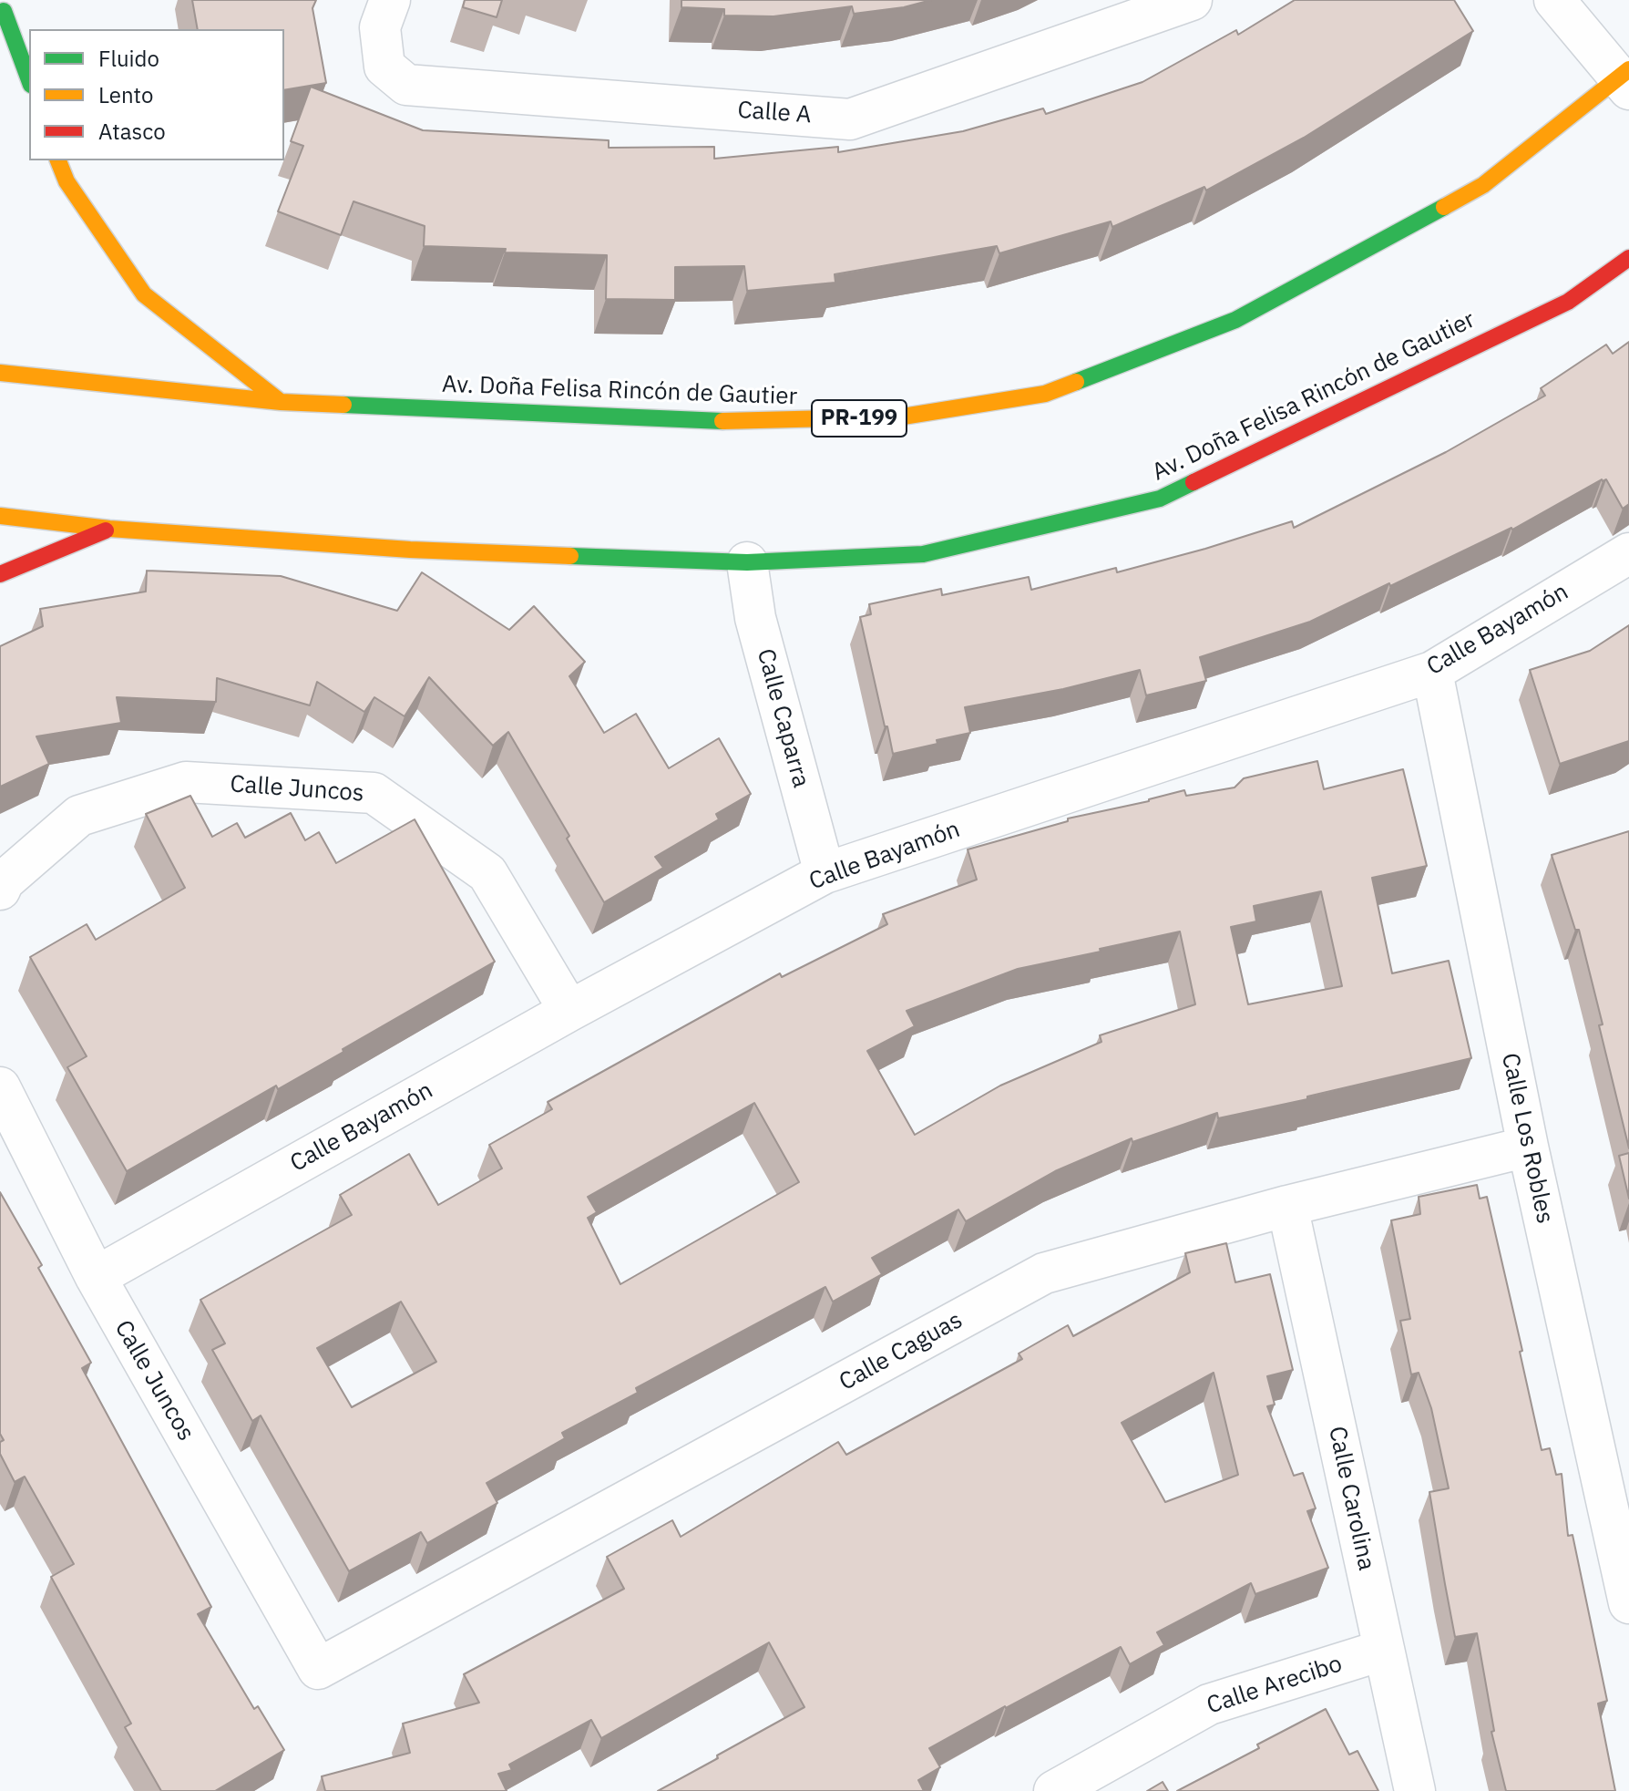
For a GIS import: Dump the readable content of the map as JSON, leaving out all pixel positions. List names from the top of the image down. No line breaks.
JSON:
{"streets":{"main road":["Av. Doña Felisa Rincón de Gautier","PR-199"],"street":["Calle A","Calle Bayamón","Calle Caparra","Calle Juncos","Calle Los Robles","Calle Caguas","Calle Carolina","Calle Arecibo"]},"crossings":[["Av. Doña Felisa Rincón de Gautier","Calle Caparra"],["Calle Bayamón","Calle Caparra"],["Calle Bayamón","Calle Juncos"],["Calle Bayamón","Calle Los Robles"],["Calle Juncos","Calle Caguas"],["Calle Los Robles","Calle Caguas"],["Calle Caguas","Calle Carolina"],["Calle Carolina","Calle Arecibo"]],"legend":["Fluido","Lento","Atasco"]}
